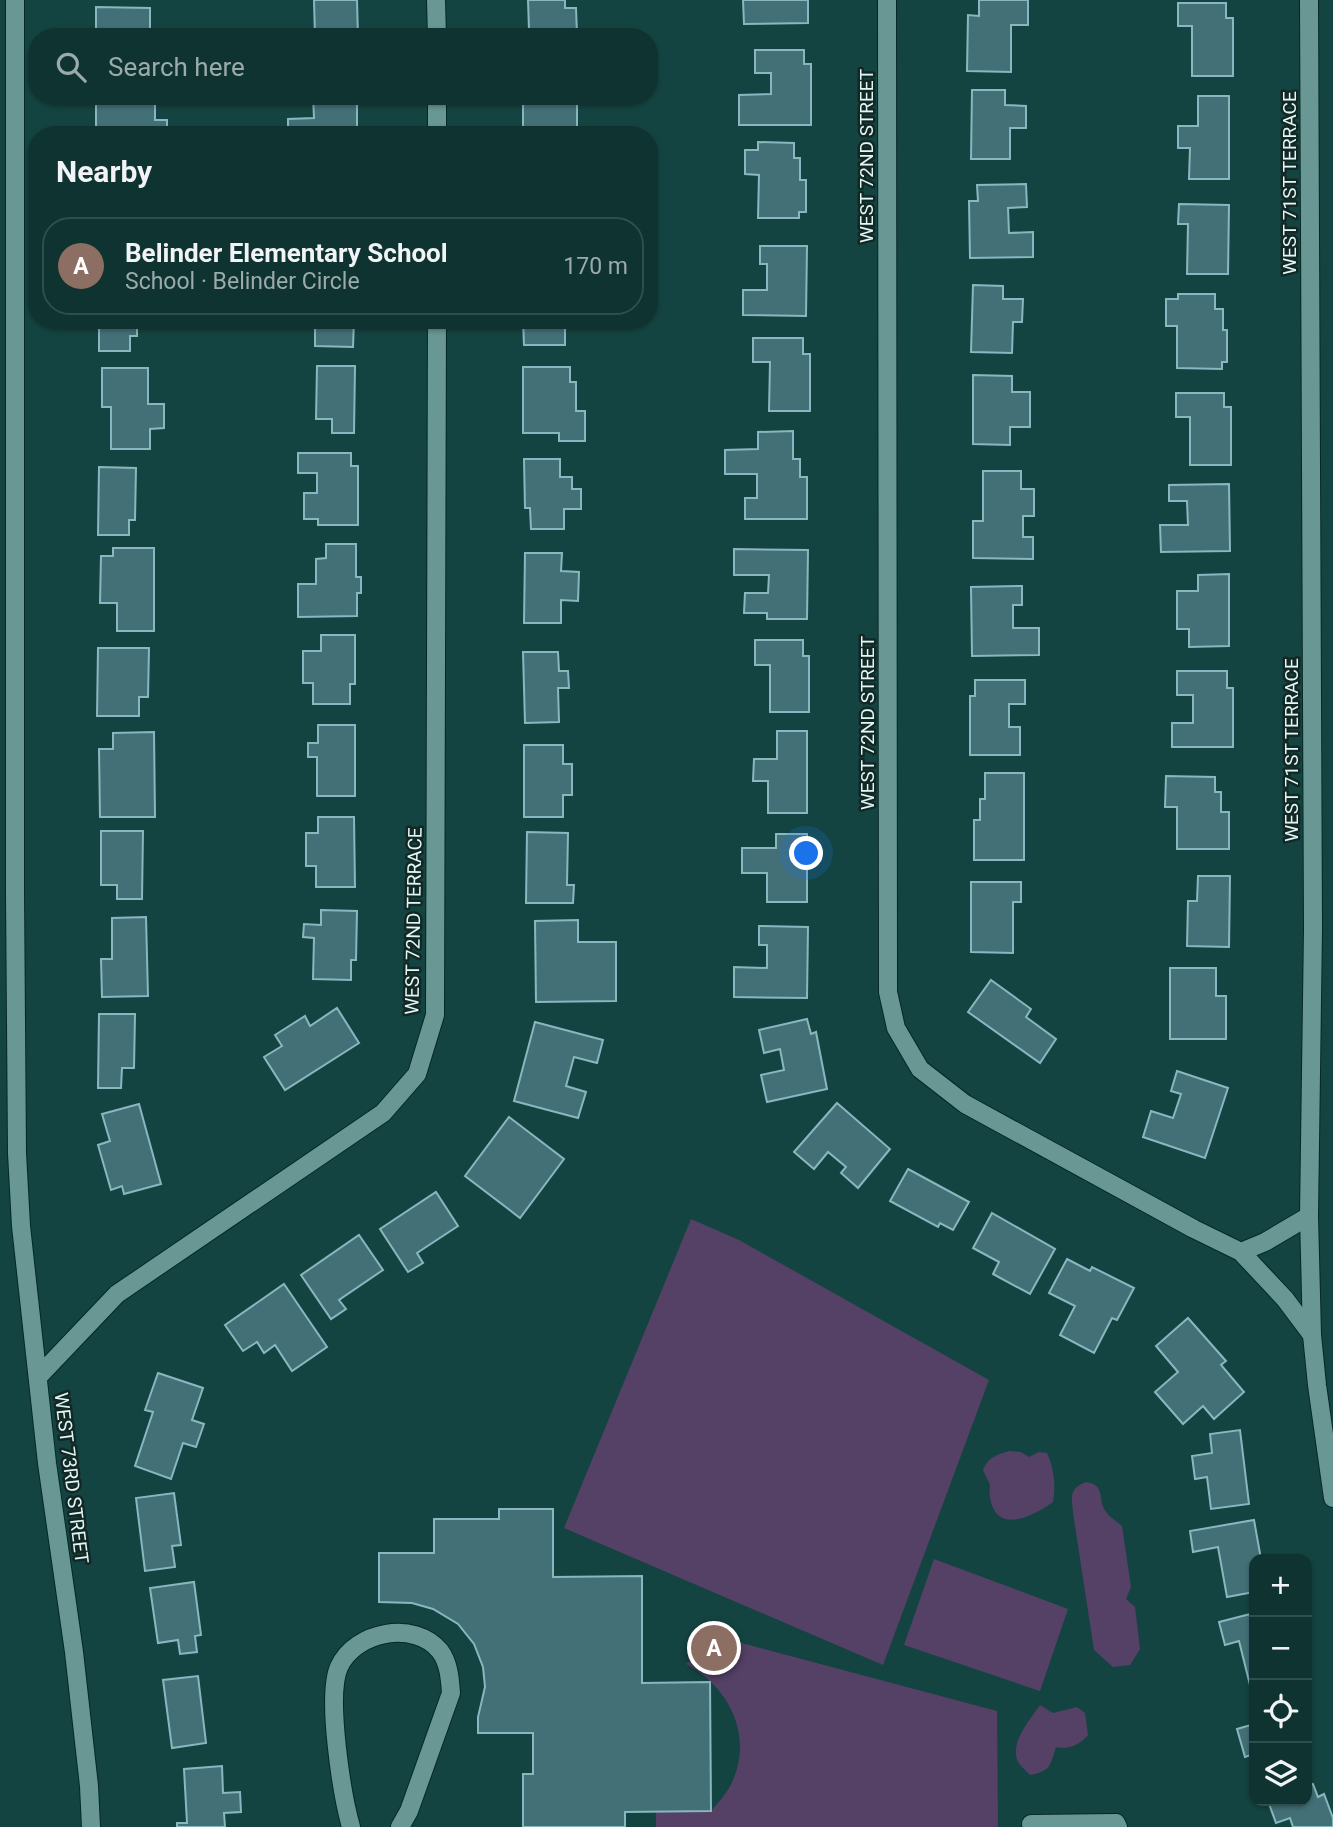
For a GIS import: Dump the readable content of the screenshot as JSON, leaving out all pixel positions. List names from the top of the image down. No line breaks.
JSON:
{"streets":{"street":["WEST 72ND STREET","WEST 71ST TERRACE","WEST 72ND TERRACE","WEST 73RD STREET"]},"crossings":[["WEST 72ND STREET","WEST 71ST TERRACE"],["WEST 72ND TERRACE","WEST 73RD STREET"]],"page":{"search":"Search here","heading":"Nearby","list":[{"mark":"A","name":"Belinder Elementary School","note":"School · Belinder Circle","value":"170 m"}],"map_buttons":["+","−"],"pins":"A"}}
